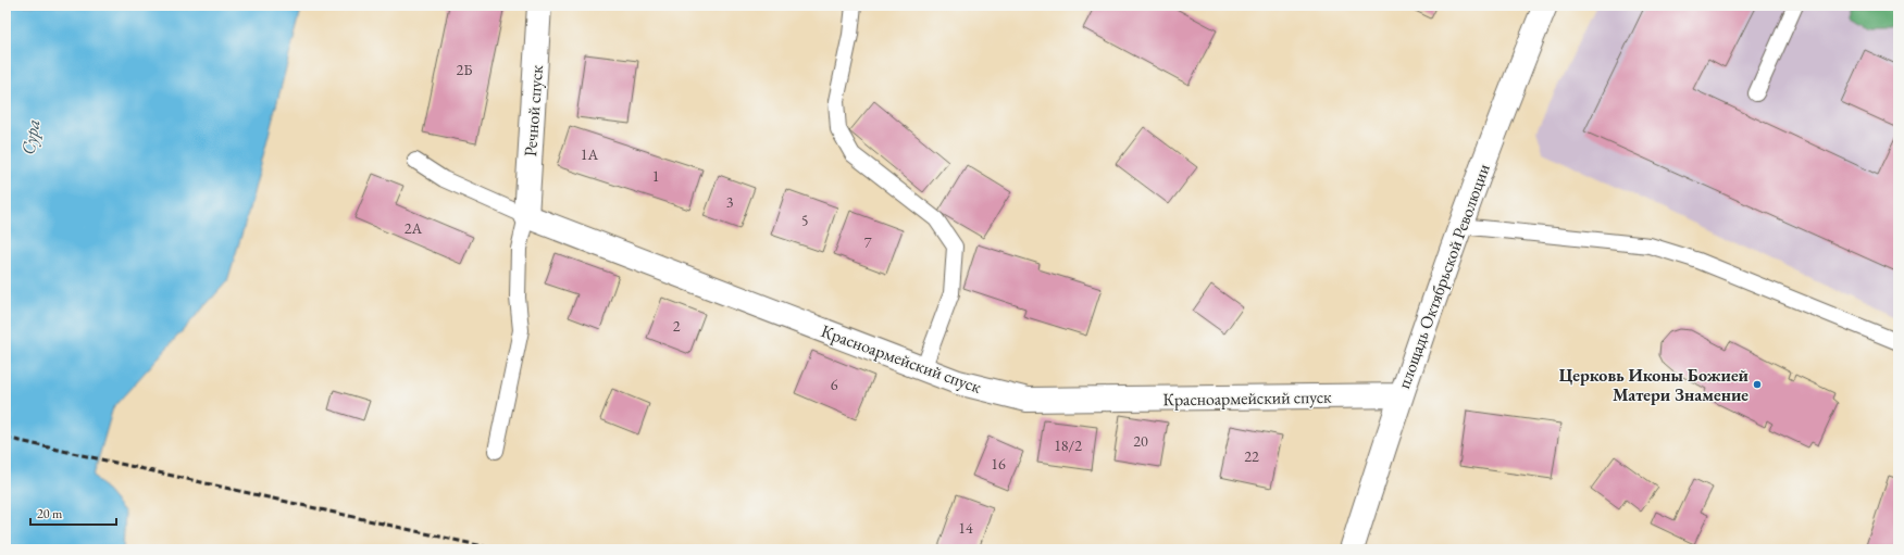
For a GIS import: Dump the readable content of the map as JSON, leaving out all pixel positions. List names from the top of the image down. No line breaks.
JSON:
{"streets":{"street":["Речной спуск","площадь Октябрьской Революции","Красноармейский спуск"]},"crossings":[["Речной спуск","Красноармейский спуск"],["площадь Октябрьской Революции","Красноармейский спуск"]],"water":["Сура"],"places":["Церковь Иконы Божией Матери Знамение"],"house_numbers":["2Б","1А","1","3","5","2А","7","2","6","20","18/2","22","16","14"],"scale_bar":"20 m"}
